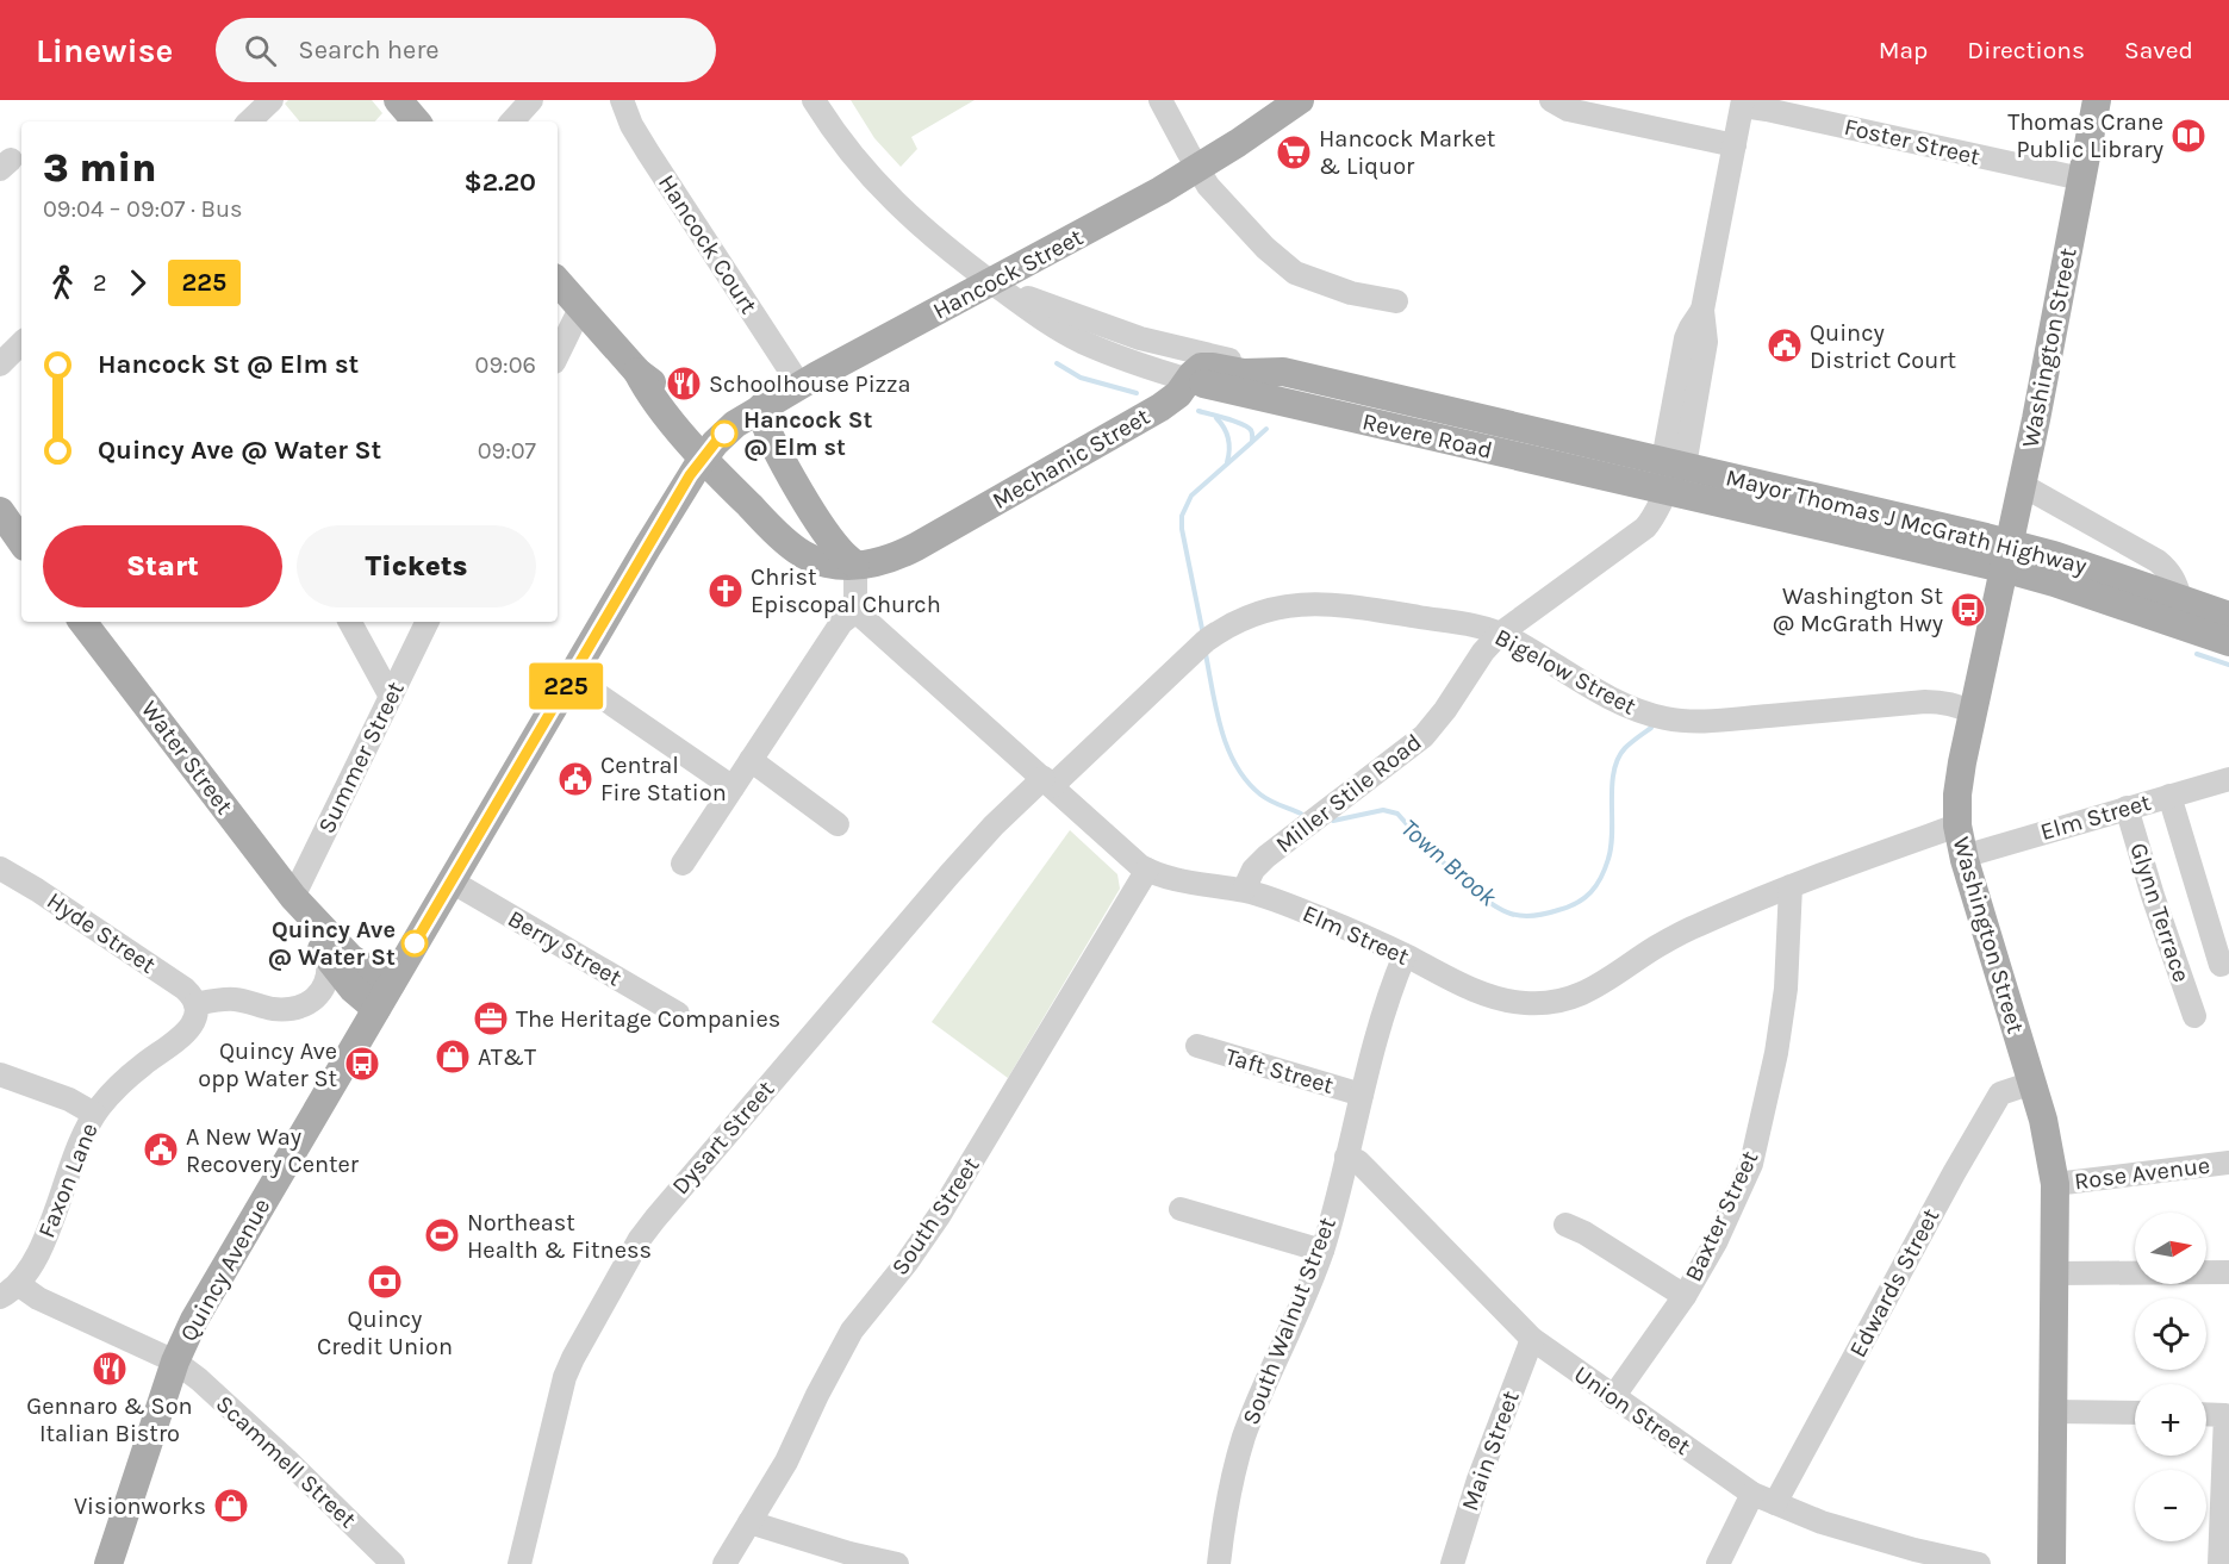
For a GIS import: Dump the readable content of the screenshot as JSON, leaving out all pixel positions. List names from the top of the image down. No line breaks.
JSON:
{"streets":{"main road":["Hancock Street","Washington Street","Revere Road","Mechanic Street","Mayor Thomas J McGrath Highway","Water Street","Quincy Avenue"],"street":["Foster Street","Hancock Court","Bigelow Street","Summer Street","Miller Stile Road","Elm Street","Glynn Terrace","Hyde Street","Berry Street","Taft Street","Dysart Street","Rose Avenue","Faxon Lane","South Street","Baxter Street","Edwards Street","South Walnut Street","Union Street","Main Street","Scammell Street"]},"crossings":[["Foster Street","Washington Street"],["Hancock Court","Hancock Street"],["Hancock Street","Revere Road"],["Hancock Street","Quincy Avenue"],["Washington Street","Mayor Thomas J McGrath Highway"],["Washington Street","Bigelow Street"],["Washington Street","Elm Street"],["Washington Street","Rose Avenue"],["Washington Street","Edwards Street"],["Revere Road","Mechanic Street"],["Revere Road","Mayor Thomas J McGrath Highway"],["Revere Road","Miller Stile Road"],["Mayor Thomas J McGrath Highway","Miller Stile Road"],["Bigelow Street","Miller Stile Road"],["Bigelow Street","Elm Street"],["Bigelow Street","Dysart Street"],["Water Street","Summer Street"],["Water Street","Quincy Avenue"],["Miller Stile Road","Elm Street"],["Elm Street","Glynn Terrace"],["Elm Street","Dysart Street"],["Elm Street","South Street"],["Elm Street","Baxter Street"],["Elm Street","South Walnut Street"],["Hyde Street","Faxon Lane"],["Berry Street","Quincy Avenue"],["Taft Street","South Walnut Street"],["Faxon Lane","Scammell Street"],["Baxter Street","Union Street"],["Quincy Avenue","Scammell Street"],["Edwards Street","Union Street"],["South Walnut Street","Union Street"],["Union Street","Main Street"]],"water":["Town Brook"],"places":{"library":["Thomas Crane Public Library"],"supermarket":["Hancock Market & Liquor"],"public building":["Quincy District Court","Central Fire Station","A New Way Recovery Center"],"restaurant":["Schoolhouse Pizza","Gennaro & Son Italian Bistro"],"other":["Hancock St @ Elm st","Quincy Ave @ Water St"],"church":["Christ Episcopal Church"],"bus stop":["Washington St @ McGrath Hwy","Quincy Ave opp Water St"],"office":["The Heritage Companies"],"shop":["AT&T","Visionworks"],"sports":["Northeast Health & Fitness"],"bank":["Quincy Credit Union"]},"lines":["bus line 225"],"north":"right","page":{"header":"Linewise","search":"Search here","nav":["Map","Directions","Saved"],"on_map":"225","heading":["3 min","09:04 – 09:07 · Bus","$2.20"],"legs":["2","225"],"list":[{"name":"Hancock St @ Elm st","value":"09:06"},{"name":"Quincy Ave @ Water St","value":"09:07"}],"buttons":["Start","Tickets"],"map_buttons":["+","−"]}}
